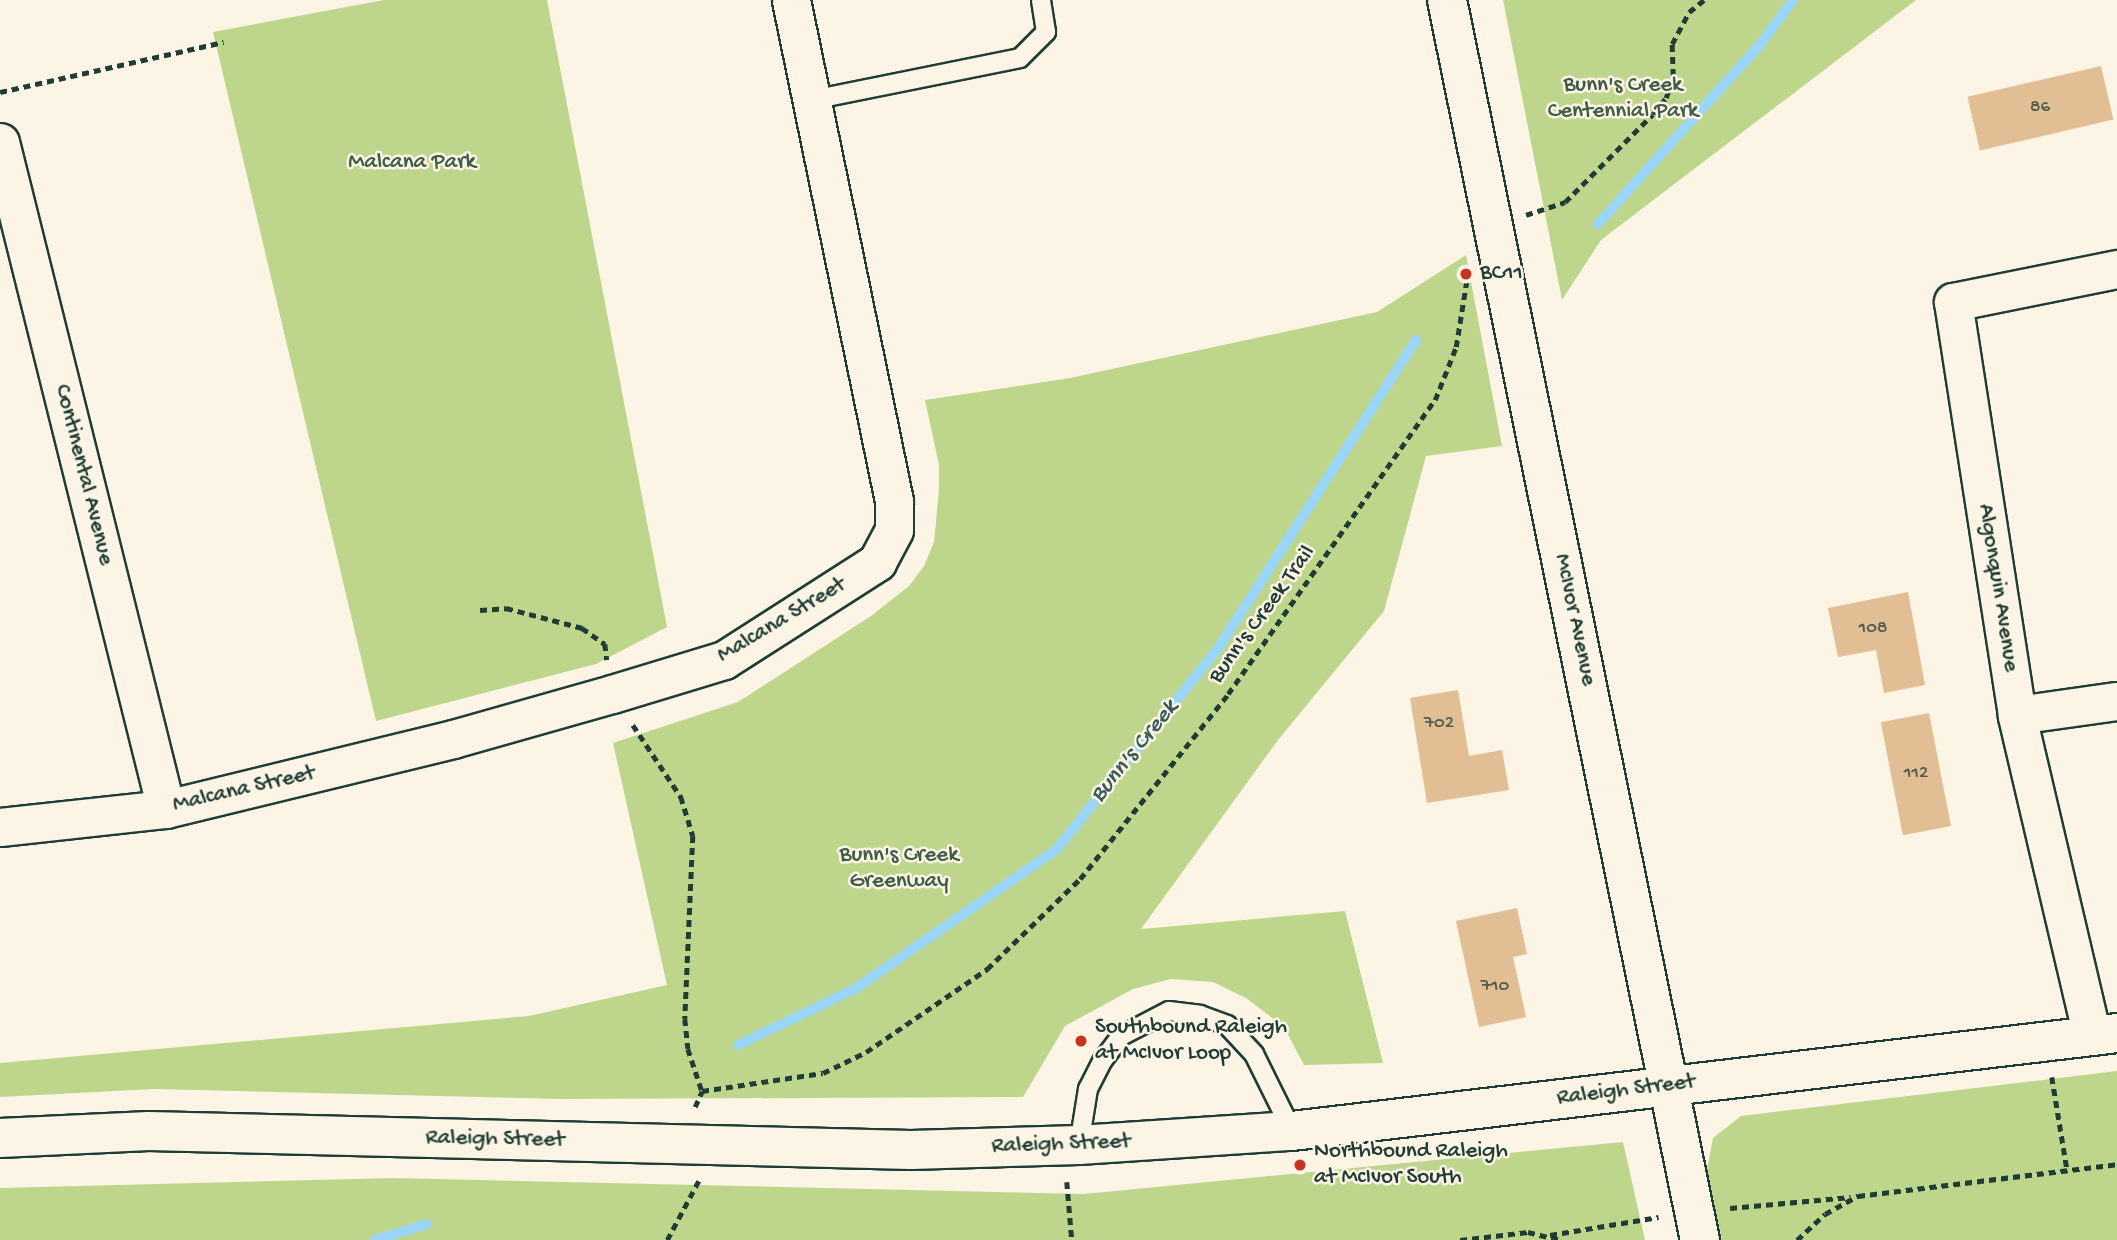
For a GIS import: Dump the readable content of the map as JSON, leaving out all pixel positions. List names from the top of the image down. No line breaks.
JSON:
{"streets":{"street":["Continental Avenue","Algonquin Avenue","McIvor Avenue","Malcana Street","Raleigh Street"],"path":["Bunn's Creek Trail"]},"crossings":[["Continental Avenue","Malcana Street"],["Algonquin Avenue","Raleigh Street"],["Bunn's Creek Trail","McIvor Avenue"],["McIvor Avenue","Raleigh Street"]],"water":["Bunn's Creek"],"parks":["Bunn's Creek Centennial Park","Malcana Park","Bunn's Creek Greenway"],"places":["BC11","Southbound Raleigh at McIvor Loop","Northbound Raleigh at McIvor South"],"house_numbers":["86","108","702","112","710"]}
